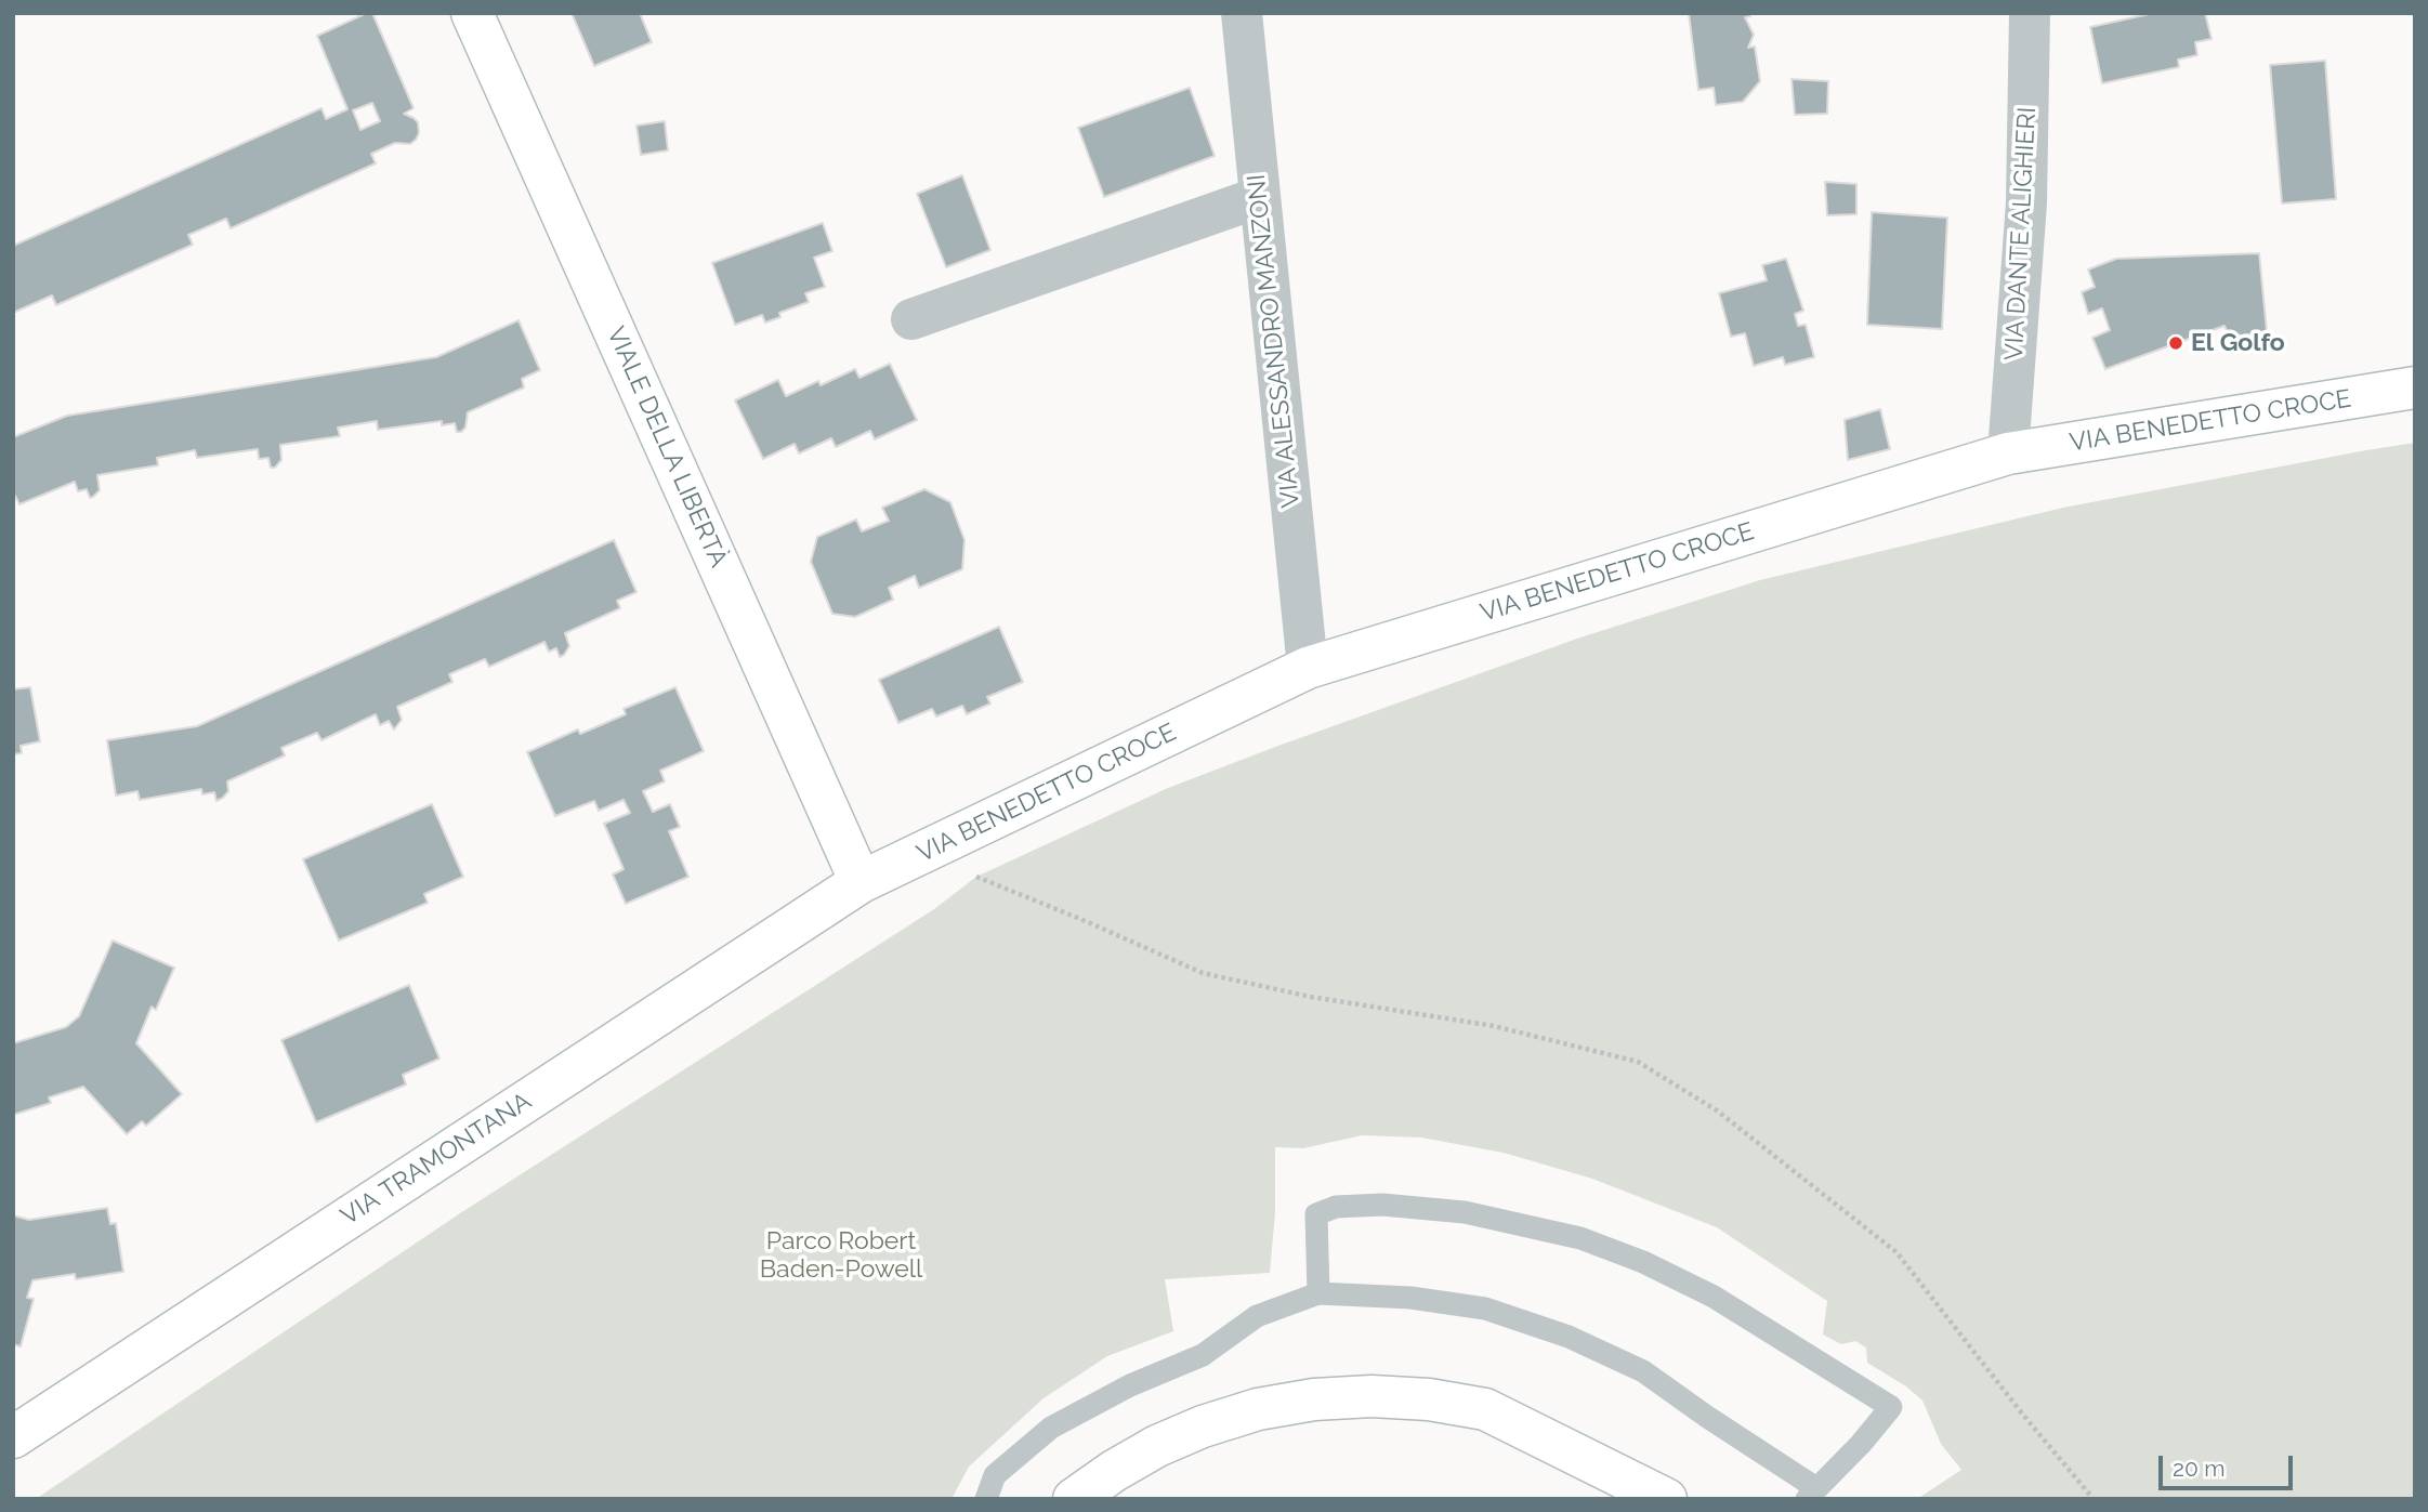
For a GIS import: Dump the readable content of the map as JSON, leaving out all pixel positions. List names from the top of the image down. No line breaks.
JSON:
{"streets":{"street":["VIA DANTE ALIGHIERI","VIA ALESSANDRO MANZONI","VIA BENEDETTO CROCE","VIALE DELLA LIBERTÀ","VIA TRAMONTANA"]},"crossings":[["VIA DANTE ALIGHIERI","VIA BENEDETTO CROCE"],["VIA ALESSANDRO MANZONI","VIA BENEDETTO CROCE"],["VIA BENEDETTO CROCE","VIALE DELLA LIBERTÀ"],["VIA BENEDETTO CROCE","VIA TRAMONTANA"],["VIALE DELLA LIBERTÀ","VIA TRAMONTANA"]],"parks":["Parco Robert Baden-Powell"],"places":["El Golfo"],"scale_bar":"20 m"}
